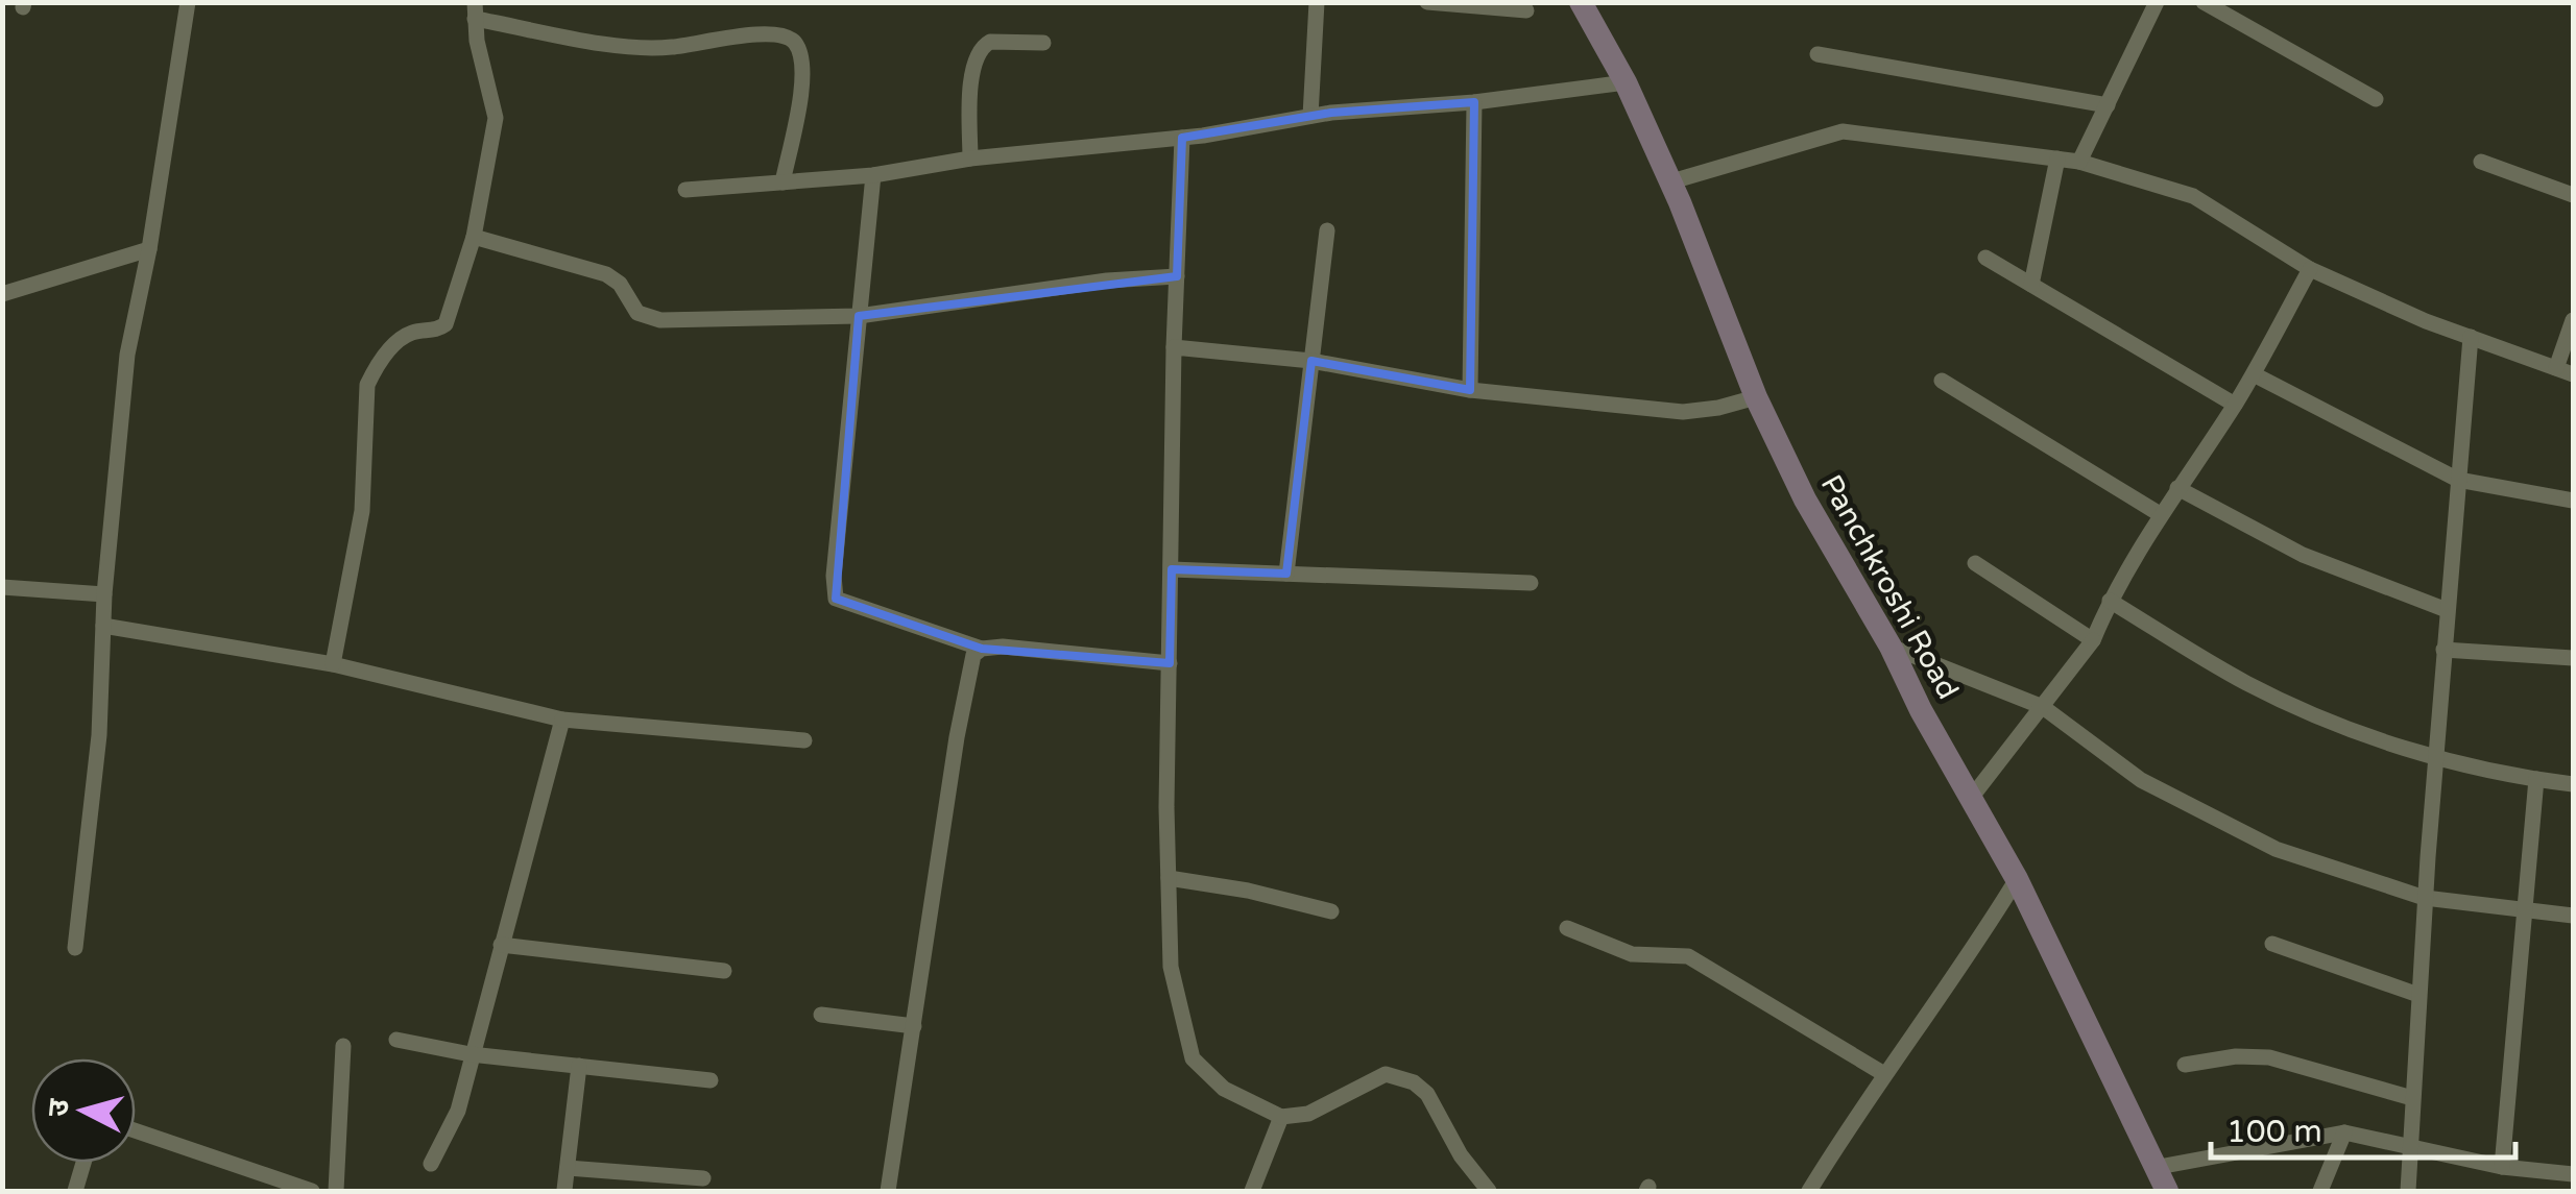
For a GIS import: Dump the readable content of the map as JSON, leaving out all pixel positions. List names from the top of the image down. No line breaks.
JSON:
{"streets":{"street":["Panchkroshi Road"]},"scale_bar":"100 m","north":"left"}
